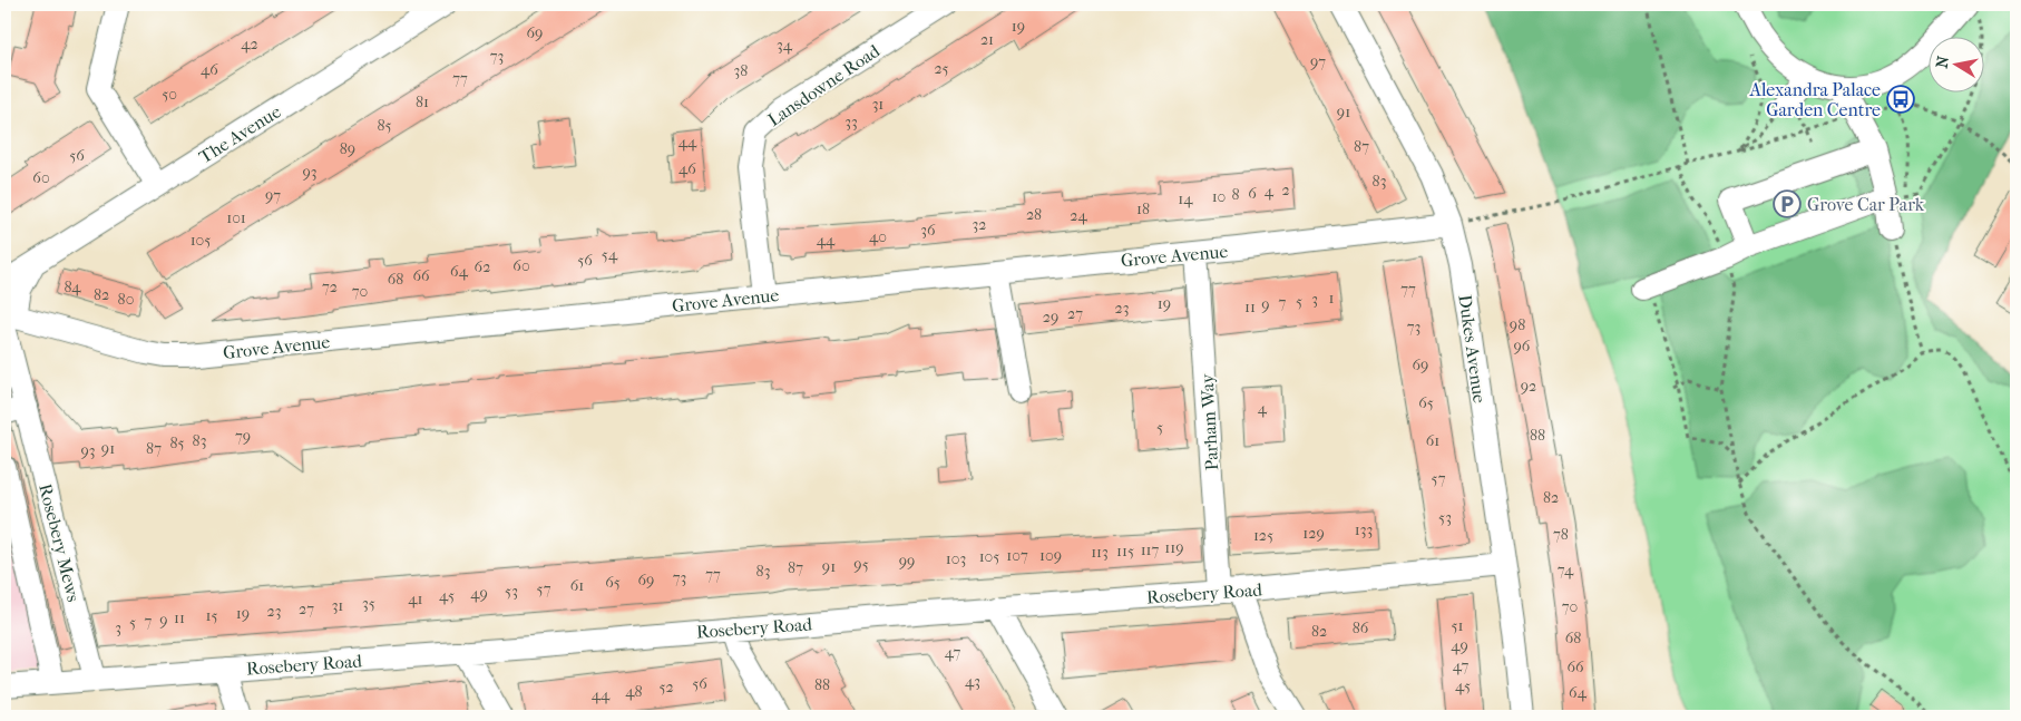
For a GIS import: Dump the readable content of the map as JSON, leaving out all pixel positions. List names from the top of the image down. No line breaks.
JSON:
{"streets":{"street":["Lansdowne Road","The Avenue","Grove Avenue","Dukes Avenue","Parham Way","Rosebery Mews","Rosebery Road"]},"crossings":[["Lansdowne Road","Grove Avenue"],["Grove Avenue","Dukes Avenue"],["Grove Avenue","Parham Way"],["Grove Avenue","Rosebery Mews"],["Dukes Avenue","Rosebery Road"],["Parham Way","Rosebery Road"],["Rosebery Mews","Rosebery Road"]],"places":{"bus stop":["Alexandra Palace Garden Centre"],"parking":["Grove Car Park"]},"house_numbers":["19","69","21","42","34","73","97","25","46","38","77","50","81","31","91","33","85","44","87","89","56","46","93","60","83","2","4","6","8","97","10","14","18","28","24","101","32","36","40","105","44","54","56","60","62","64","66","68","84","72","77","70","82","1","80","3","5","7","19","9","11","23","27","29","98","73","96","69","92","65","4","5","88","79","83","61","85","91","87","93","57","82","53","133","129","78","125","119","117","115","113","107","109","105","103","99","95","91","87","74","83","77","73","69","65","61","57","53","49","45","41","35","31","70","27","23","19","15","11","9","7","5","51","3","86","82","68","49","47","47","66","43","56","88","45","52","48","64","44"],"north":"left"}
